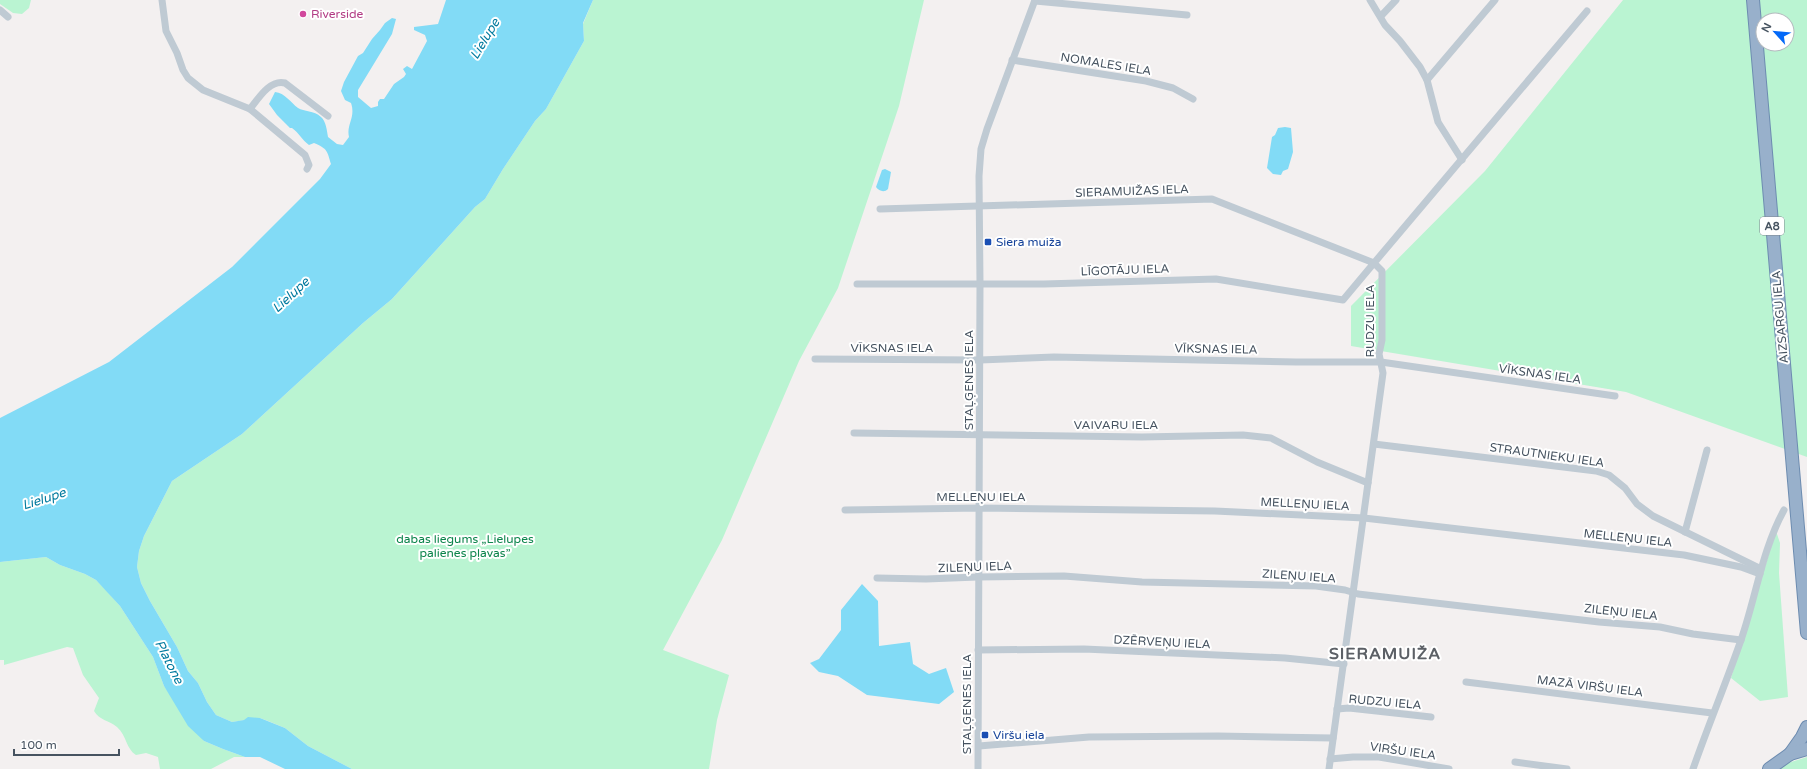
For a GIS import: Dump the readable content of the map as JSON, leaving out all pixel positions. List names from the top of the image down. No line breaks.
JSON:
{"streets":{"highway":["A8","AIZSARGU IELA"],"street":["NOMALES IELA","SIERAMUIŽAS IELA","LĪGOTĀJU IELA","RUDZU IELA","VĪKSNAS IELA","STAĻĢENES IELA","VAIVARU IELA","STRAUTNIEKU IELA","MELLEŅU IELA","ZILEŅU IELA","DZĒRVEŅU IELA","MAZĀ VIRŠU IELA","VIRŠU IELA"]},"crossings":[["NOMALES IELA","STAĻĢENES IELA"],["SIERAMUIŽAS IELA","LĪGOTĀJU IELA"],["SIERAMUIŽAS IELA","RUDZU IELA"],["SIERAMUIŽAS IELA","STAĻĢENES IELA"],["LĪGOTĀJU IELA","RUDZU IELA"],["LĪGOTĀJU IELA","STAĻĢENES IELA"],["RUDZU IELA","VĪKSNAS IELA"],["RUDZU IELA","VAIVARU IELA"],["RUDZU IELA","STRAUTNIEKU IELA"],["RUDZU IELA","MELLEŅU IELA"],["RUDZU IELA","ZILEŅU IELA"],["RUDZU IELA","DZĒRVEŅU IELA"],["RUDZU IELA","VIRŠU IELA"],["VĪKSNAS IELA","STAĻĢENES IELA"],["STAĻĢENES IELA","VAIVARU IELA"],["STAĻĢENES IELA","MELLEŅU IELA"],["STAĻĢENES IELA","ZILEŅU IELA"],["STAĻĢENES IELA","DZĒRVEŅU IELA"],["STRAUTNIEKU IELA","MELLEŅU IELA"]],"districts":["SIERAMUIŽA"],"water":["Lielupe","Platone"],"parks":["dabas liegums „Lielupes palienes pļavas”"],"places":{"other":["Riverside"],"transit":["Siera muiža","Viršu iela"]},"scale_bar":"100 m","north":"top left"}
